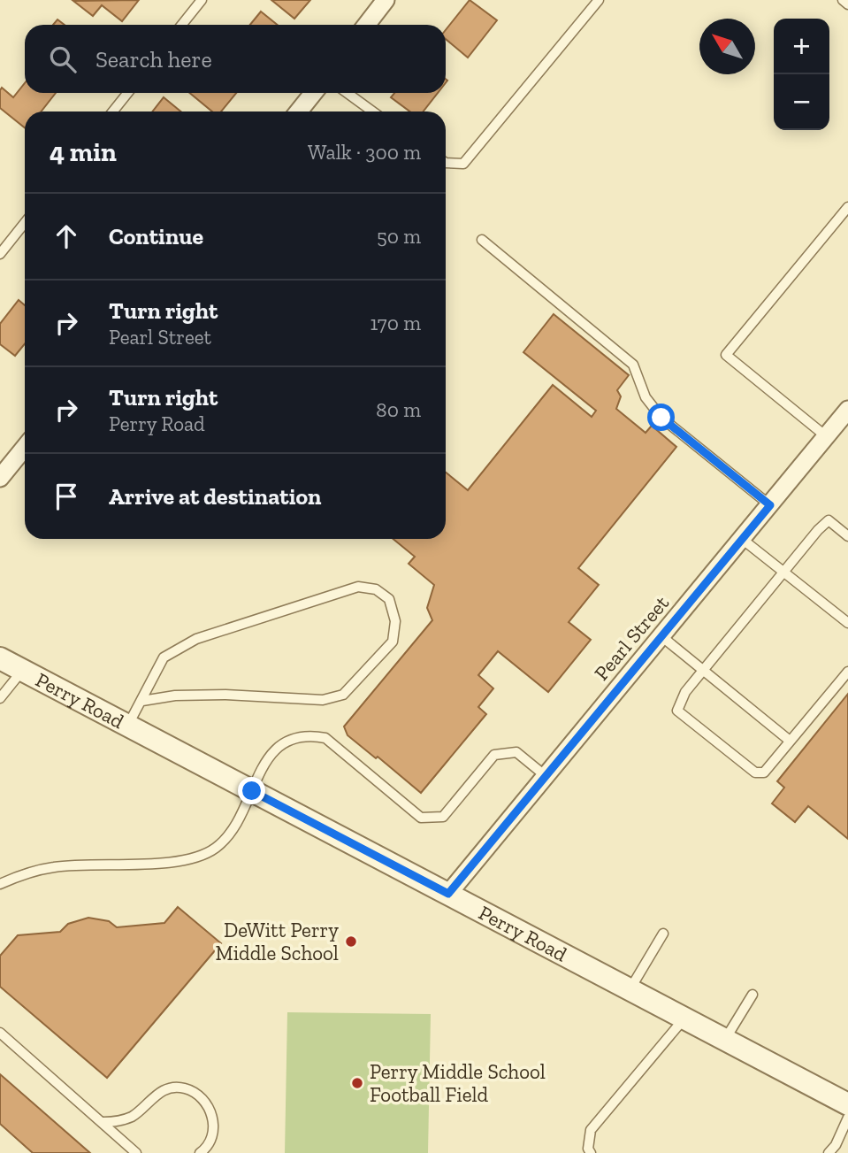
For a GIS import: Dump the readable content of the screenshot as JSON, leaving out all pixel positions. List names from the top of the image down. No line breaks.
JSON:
{"streets":{"street":["Pearl Street","Perry Road"]},"crossings":[["Pearl Street","Perry Road"]],"places":["DeWitt Perry Middle School","Perry Middle School Football Field"],"north":"top left","page":{"map_buttons":["+","−"],"search":"Search here","heading":["4 min","Walk · 300 m"],"list":[["Continue","50 m"],["Turn right","Pearl Street","170 m"],["Turn right","Perry Road","80 m"],"Arrive at destination"]}}
